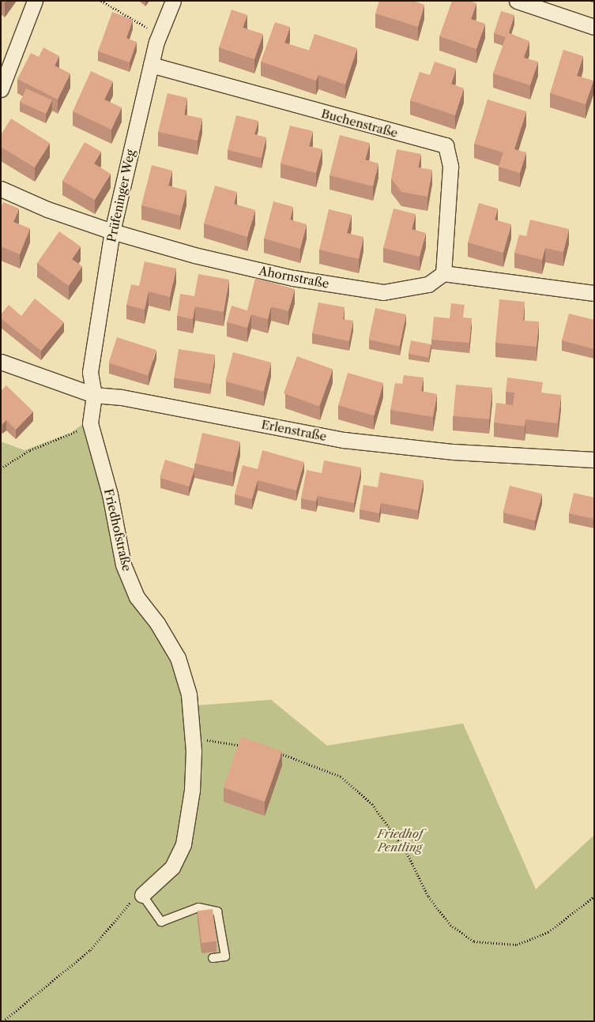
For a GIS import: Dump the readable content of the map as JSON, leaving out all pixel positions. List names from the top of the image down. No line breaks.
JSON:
{"streets":{"street":["Buchenstraße","Prüfeninger Weg","Ahornstraße","Erlenstraße","Friedhofstraße"]},"crossings":[["Buchenstraße","Prüfeninger Weg"],["Buchenstraße","Ahornstraße"],["Prüfeninger Weg","Ahornstraße"],["Prüfeninger Weg","Erlenstraße"],["Prüfeninger Weg","Friedhofstraße"],["Erlenstraße","Friedhofstraße"]],"parks":["Friedhof Pentling"]}
